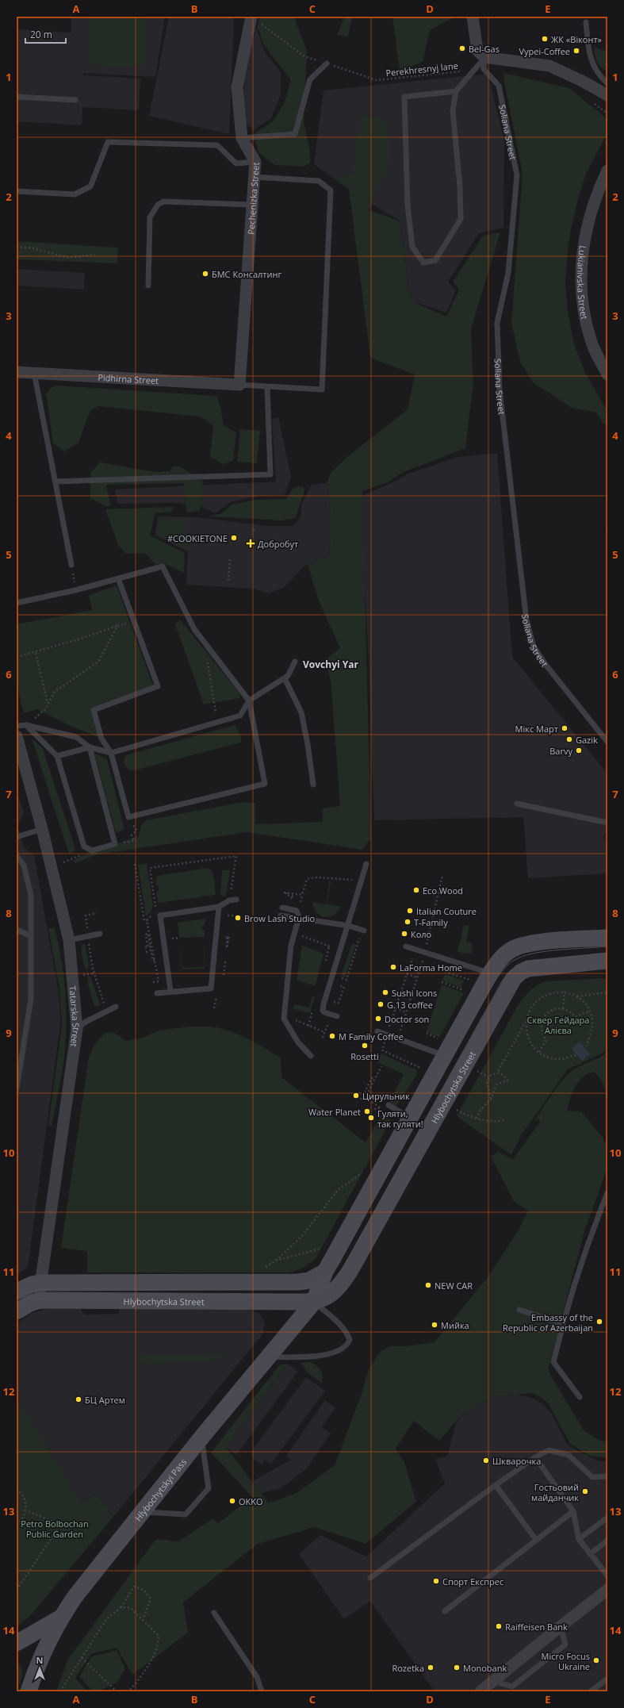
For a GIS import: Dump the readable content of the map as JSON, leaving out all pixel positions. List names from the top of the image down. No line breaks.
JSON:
{"streets":{"main road":["Hlybochytska Street","Hlybochytskyi Pass"],"street":["Soliana Street","Pechenizka Street","Lukianivska Street","Pidhirna Street","Tatarska Street"],"path":["Perekhresnyj lane"]},"crossings":[["Pechenizka Street","Pidhirna Street"],["Tatarska Street","Hlybochytska Street"],["Hlybochytska Street","Hlybochytskyi Pass"]],"districts":["Vovchyi Yar"],"parks":["Сквер Гейдара Алієва","Petro Bolbochan Public Garden"],"places":{"other":["ЖК «Віконт»","Bel-Gas","Vypei-Coffee","БМС Консалтинг","#COOKIETONE","Мікс Март","Gazik","Barvy","Eco Wood","Italian Couture","Brow Lash Studio","T-Family","Коло","LaForma Home","Sushi Icons","G.13 coffee","Doctor son","M Family Coffee","Rosetti","Цирульник","Water Planet","Гуляти, так гуляти!","NEW CAR","Embassy of the Republic of Azerbaijan","Мийка","БЦ Артем","Шкварочка","Гостьовий майданчик","OKKO","Спорт Експрес","Raiffeisen Bank","Micro Focus Ukraine","Rozetka","Monobank"],"health":["Добробут"]},"scale_bar":"20 m","north":"top","grid":{"columns":["A","B","C","D","E"],"rows":["1","2","3","4","5","6","7","8","9","10","11","12","13","14"]}}
